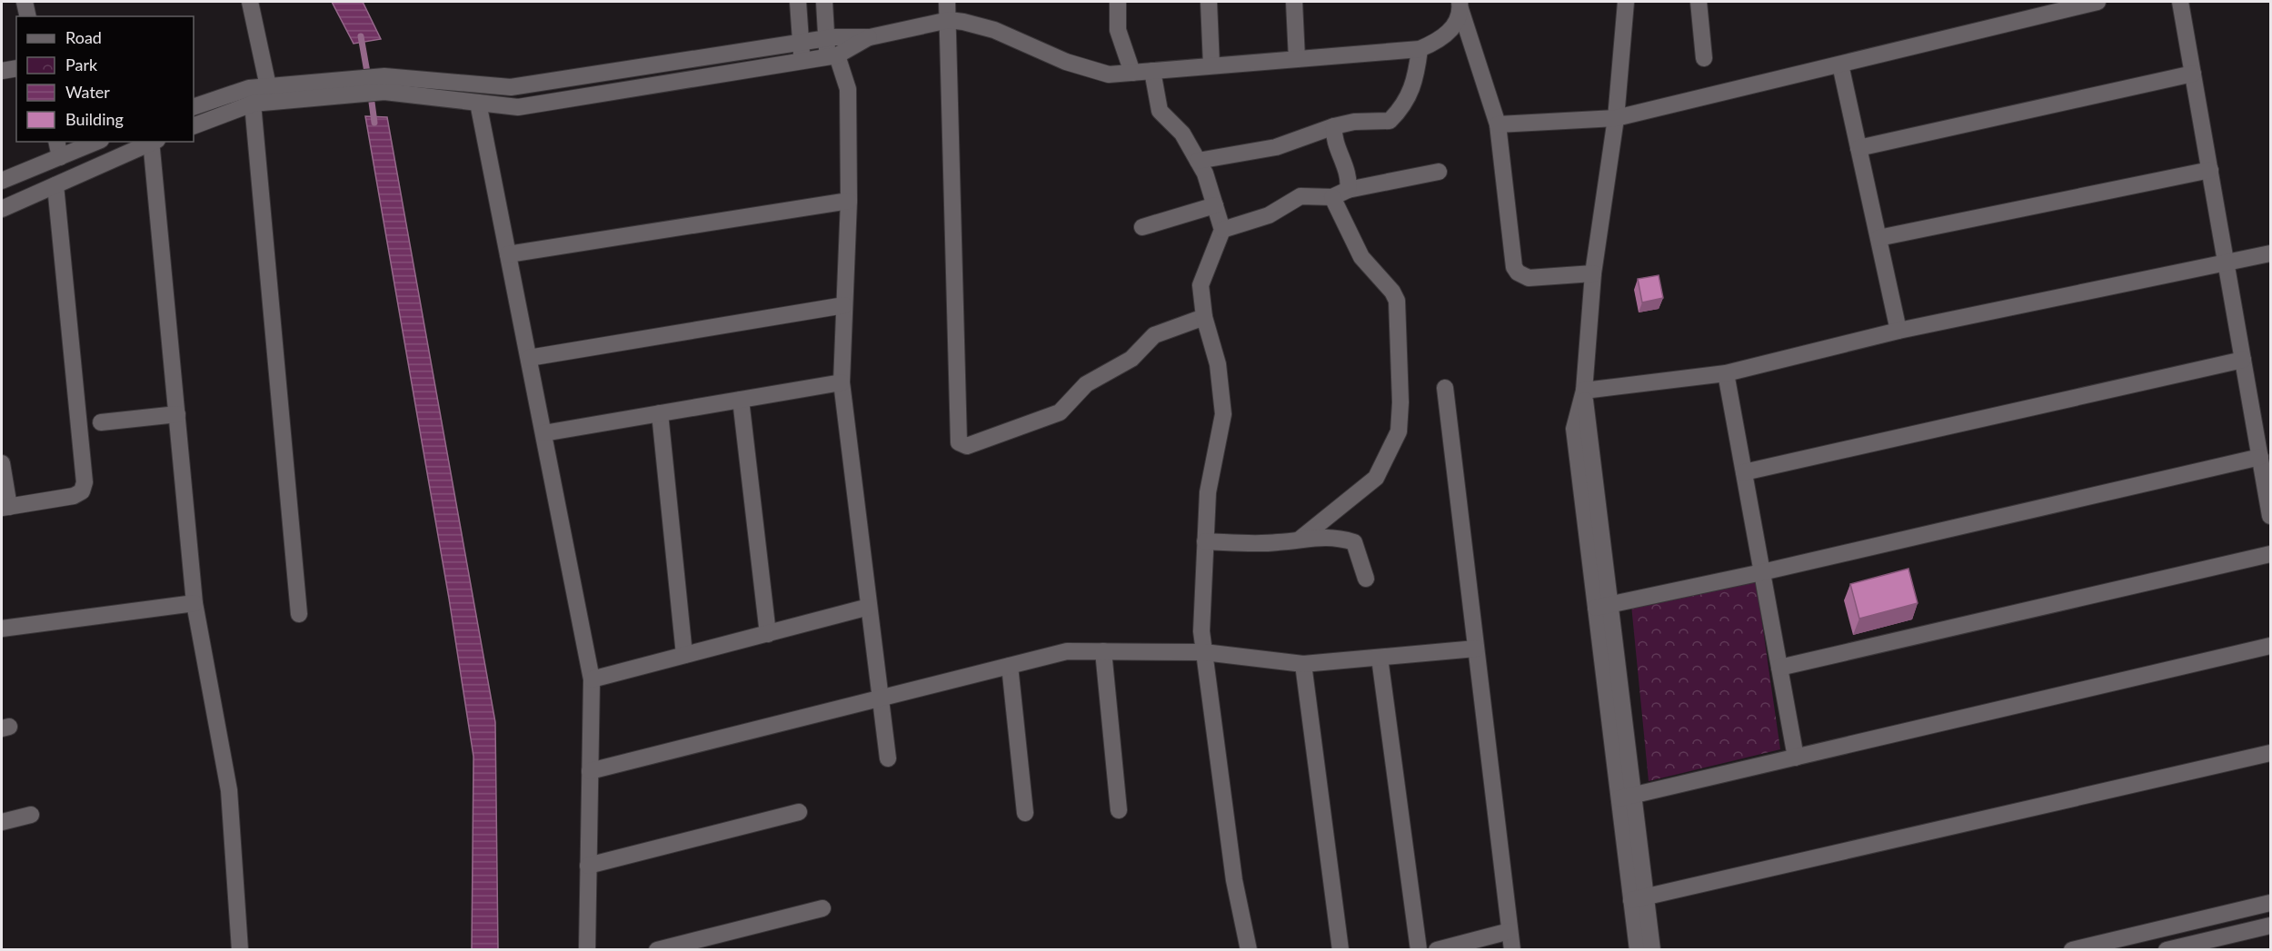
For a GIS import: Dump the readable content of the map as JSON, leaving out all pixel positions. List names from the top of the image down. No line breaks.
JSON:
{"legend":["Road","Park","Water","Building"]}
